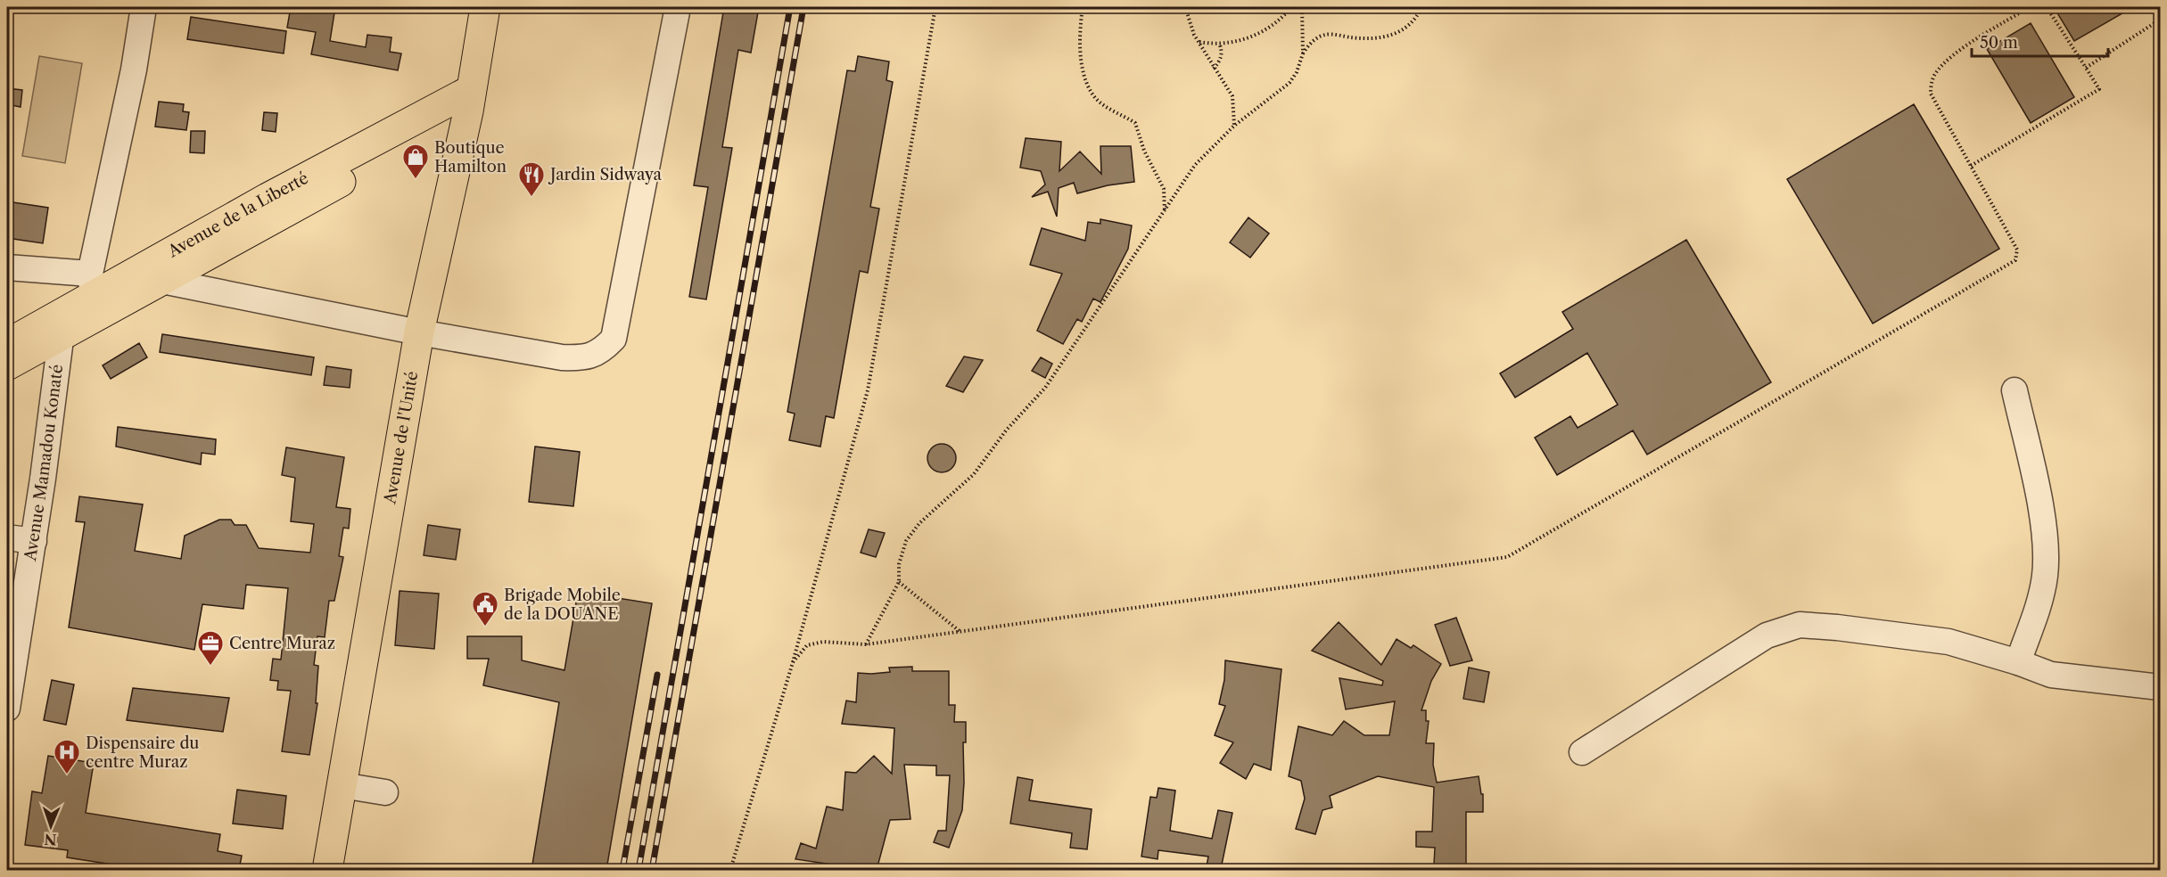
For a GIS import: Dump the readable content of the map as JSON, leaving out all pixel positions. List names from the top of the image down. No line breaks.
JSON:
{"streets":{"main road":["Avenue de la Liberté","Avenue de l'Unité"],"street":["Avenue Mamadou Konaté"]},"crossings":[["Avenue de la Liberté","Avenue de l'Unité"],["Avenue de la Liberté","Avenue Mamadou Konaté"]],"places":{"shop":["Boutique Hamilton"],"restaurant":["Jardin Sidwaya"],"public building":["Brigade Mobile de la DOUANE"],"office":["Centre Muraz"],"hospital":["Dispensaire du centre Muraz"]},"scale_bar":"50 m","north":"bottom"}
